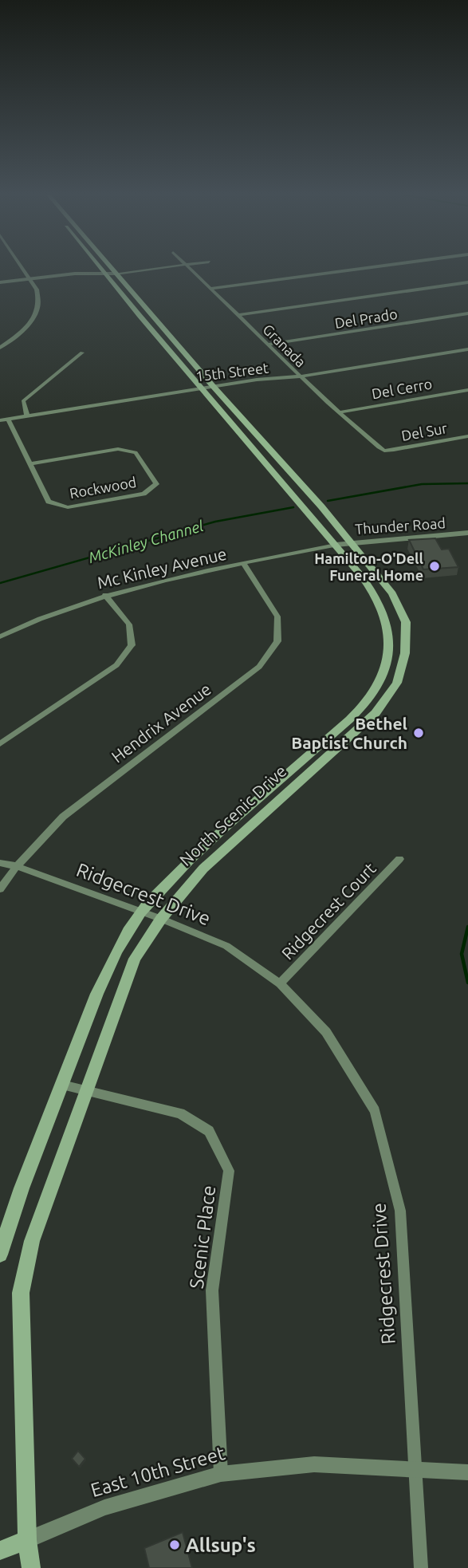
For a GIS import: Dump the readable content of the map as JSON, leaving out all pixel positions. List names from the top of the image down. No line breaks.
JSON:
{"streets":{"main road":["North Scenic Drive","East 10th Street"],"street":["Del Prado","Granada","15th Street","Del Cerro","Del Sur","Rockwood","Thunder Road","Mc Kinley Avenue","Hendrix Avenue","Ridgecrest Drive","Ridgecrest Court","Scenic Place"]},"crossings":[["Del Prado","Granada"],["Granada","15th Street"],["Granada","Del Cerro"],["Granada","Del Sur"],["15th Street","Rockwood"],["15th Street","North Scenic Drive"],["Thunder Road","Mc Kinley Avenue"],["Thunder Road","North Scenic Drive"],["Mc Kinley Avenue","Hendrix Avenue"],["Mc Kinley Avenue","North Scenic Drive"],["Hendrix Avenue","Ridgecrest Drive"],["North Scenic Drive","Ridgecrest Drive"],["North Scenic Drive","Scenic Place"],["North Scenic Drive","East 10th Street"],["Ridgecrest Drive","Ridgecrest Court"],["Ridgecrest Drive","East 10th Street"],["Scenic Place","East 10th Street"]],"water":["McKinley Channel"],"places":["Hamilton-O'Dell Funeral Home","Bethel Baptist Church","Allsup's"]}
